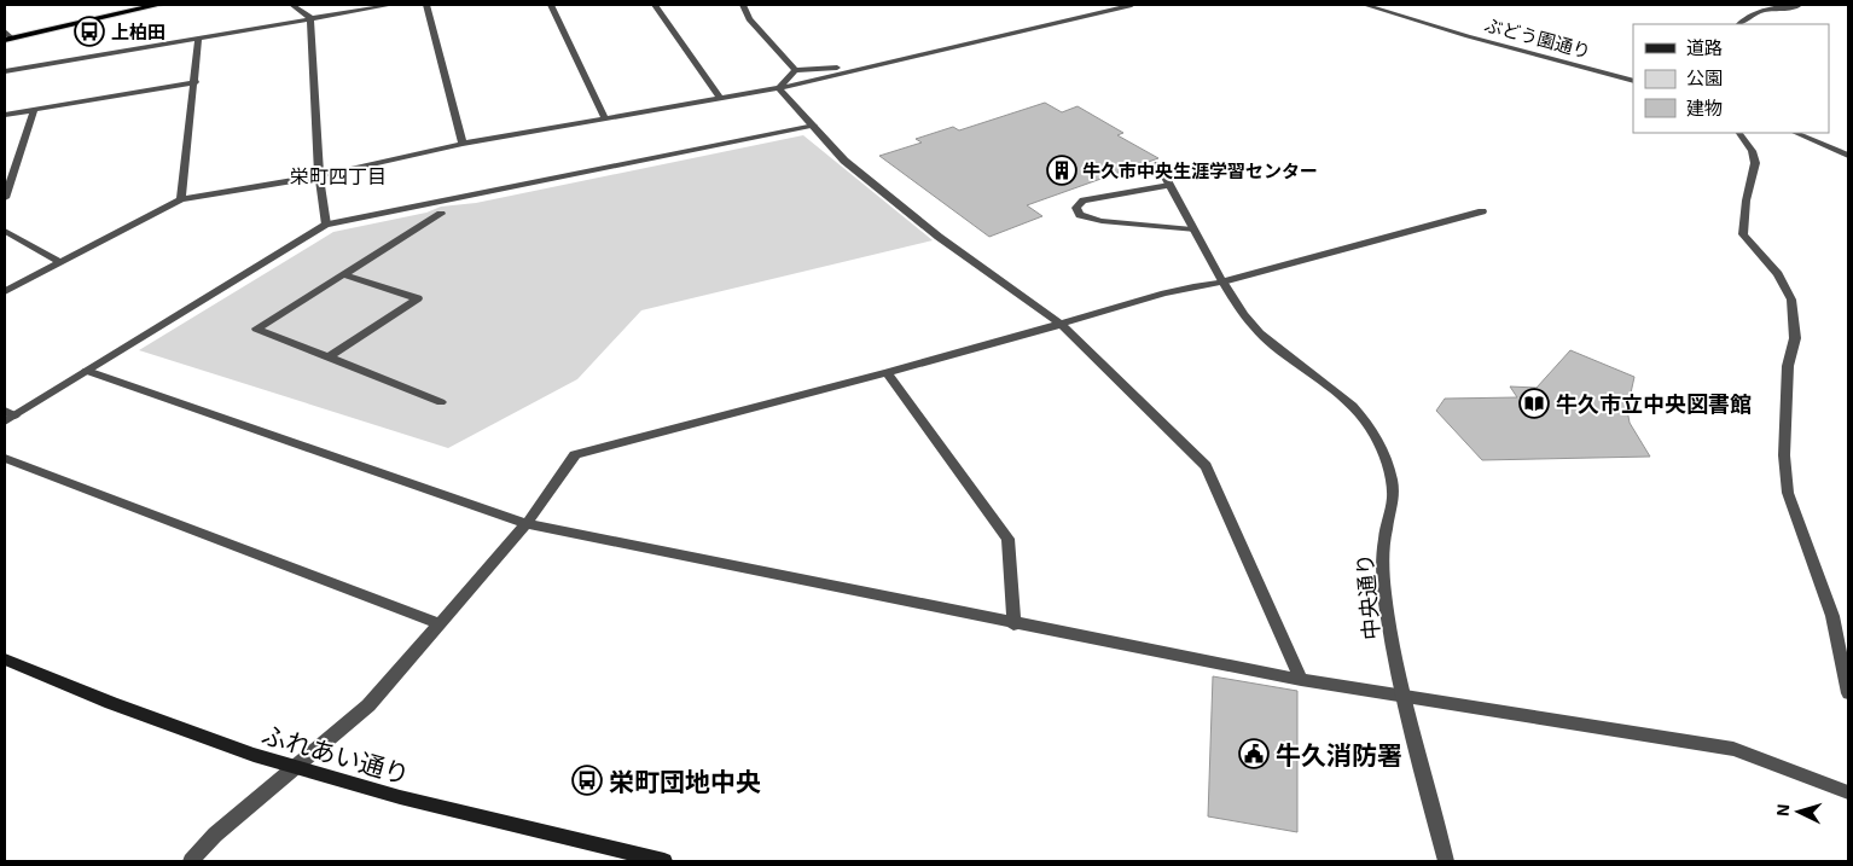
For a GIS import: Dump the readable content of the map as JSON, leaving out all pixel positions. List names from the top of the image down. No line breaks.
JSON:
{"streets":{"main road":["ふれあい通り"],"street":["ぶどう園通り","中央通り"]},"districts":["栄町四丁目"],"places":{"bus stop":["上柏田","栄町団地中央"],"building":["牛久市中央生涯学習センター"],"library":["牛久市立中央図書館"],"public building":["牛久消防署"]},"legend":["道路","公園","建物"],"north":"left"}
